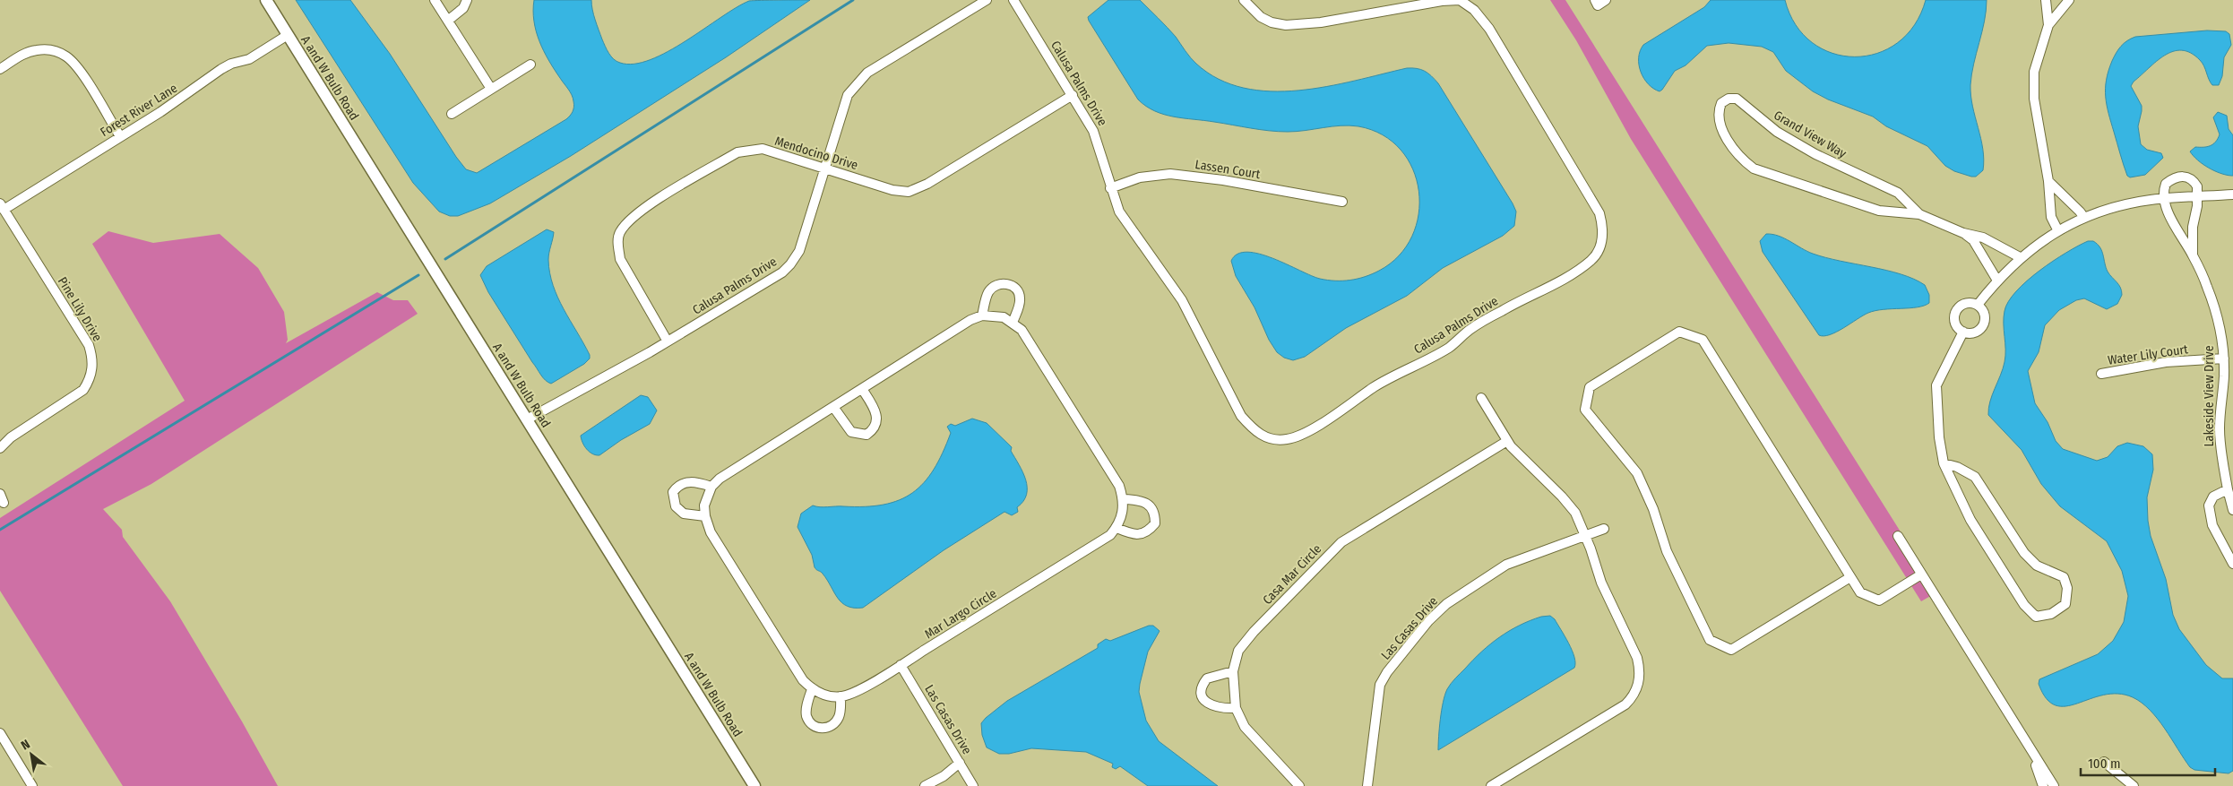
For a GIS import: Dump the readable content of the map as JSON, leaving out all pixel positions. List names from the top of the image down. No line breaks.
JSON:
{"streets":{"street":["A and W Bulb Road","Calusa Palms Drive","Forest River Lane","Grand View Way","Mendocino Drive","Lassen Court","Pine Lily Drive","Water Lily Court","Lakeside View Drive","Casa Mar Circle","Mar Largo Circle","Las Casas Drive"]},"crossings":[["A and W Bulb Road","Calusa Palms Drive"],["A and W Bulb Road","Forest River Lane"],["Calusa Palms Drive","Mendocino Drive"],["Calusa Palms Drive","Lassen Court"],["Forest River Lane","Pine Lily Drive"],["Water Lily Court","Lakeside View Drive"],["Mar Largo Circle","Las Casas Drive"]],"scale_bar":"100 m","north":"top left"}
